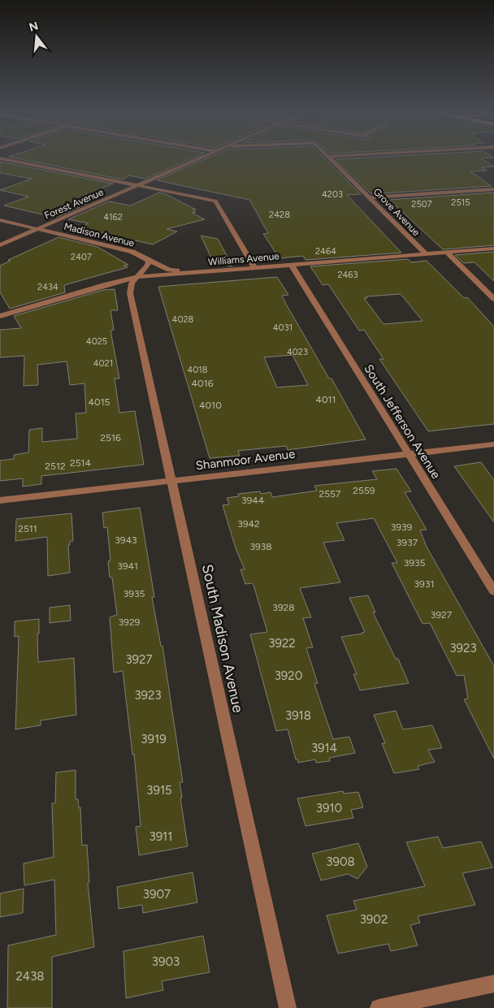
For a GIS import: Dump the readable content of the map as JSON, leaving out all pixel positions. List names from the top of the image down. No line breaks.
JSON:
{"streets":{"street":["Forest Avenue","Grove Avenue","Madison Avenue","Williams Avenue","South Jefferson Avenue","Shanmoor Avenue","South Madison Avenue"]},"crossings":[["Forest Avenue","Madison Avenue"],["Grove Avenue","Williams Avenue"],["Madison Avenue","Williams Avenue"],["Williams Avenue","South Jefferson Avenue"],["Williams Avenue","South Madison Avenue"],["South Jefferson Avenue","Shanmoor Avenue"],["Shanmoor Avenue","South Madison Avenue"]],"house_numbers":["4203","2515","2507","2428","4162","2464","2407","2463","2434","4028","4031","4025","4023","4021","4018","4016","4011","4015","4010","2516","2514","2512","2559","2557","3944","3942","3939","2511","3943","3937","3938","3935","3941","3931","3935","3928","3927","3929","3922","3923","3927","3920","3923","3918","3919","3914","3915","3910","3911","3908","3907","3902","3903","2438"],"north":"top"}
